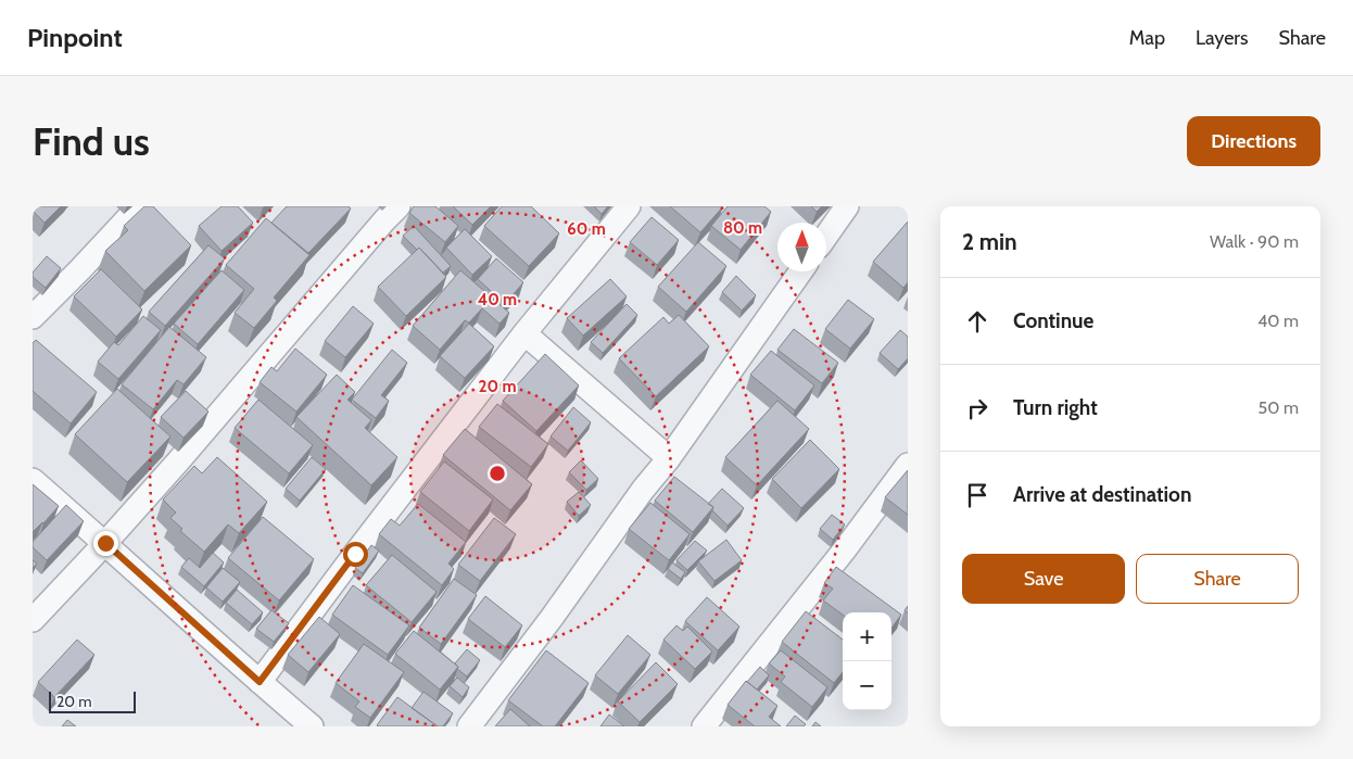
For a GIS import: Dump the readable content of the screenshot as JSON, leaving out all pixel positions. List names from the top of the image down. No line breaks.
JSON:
{"scale_bar":"20 m","north":"top","page":{"header":"Pinpoint","nav":["Map","Layers","Share"],"buttons":["Directions",["Save","Share"]],"title":"Find us","heading":["2 min","Walk · 90 m"],"list":[["Continue","40 m"],["Turn right","50 m"],"Arrive at destination"],"map_buttons":["+","−"],"scale":"20 m"},"rings":["80 m","60 m","40 m","20 m"]}
